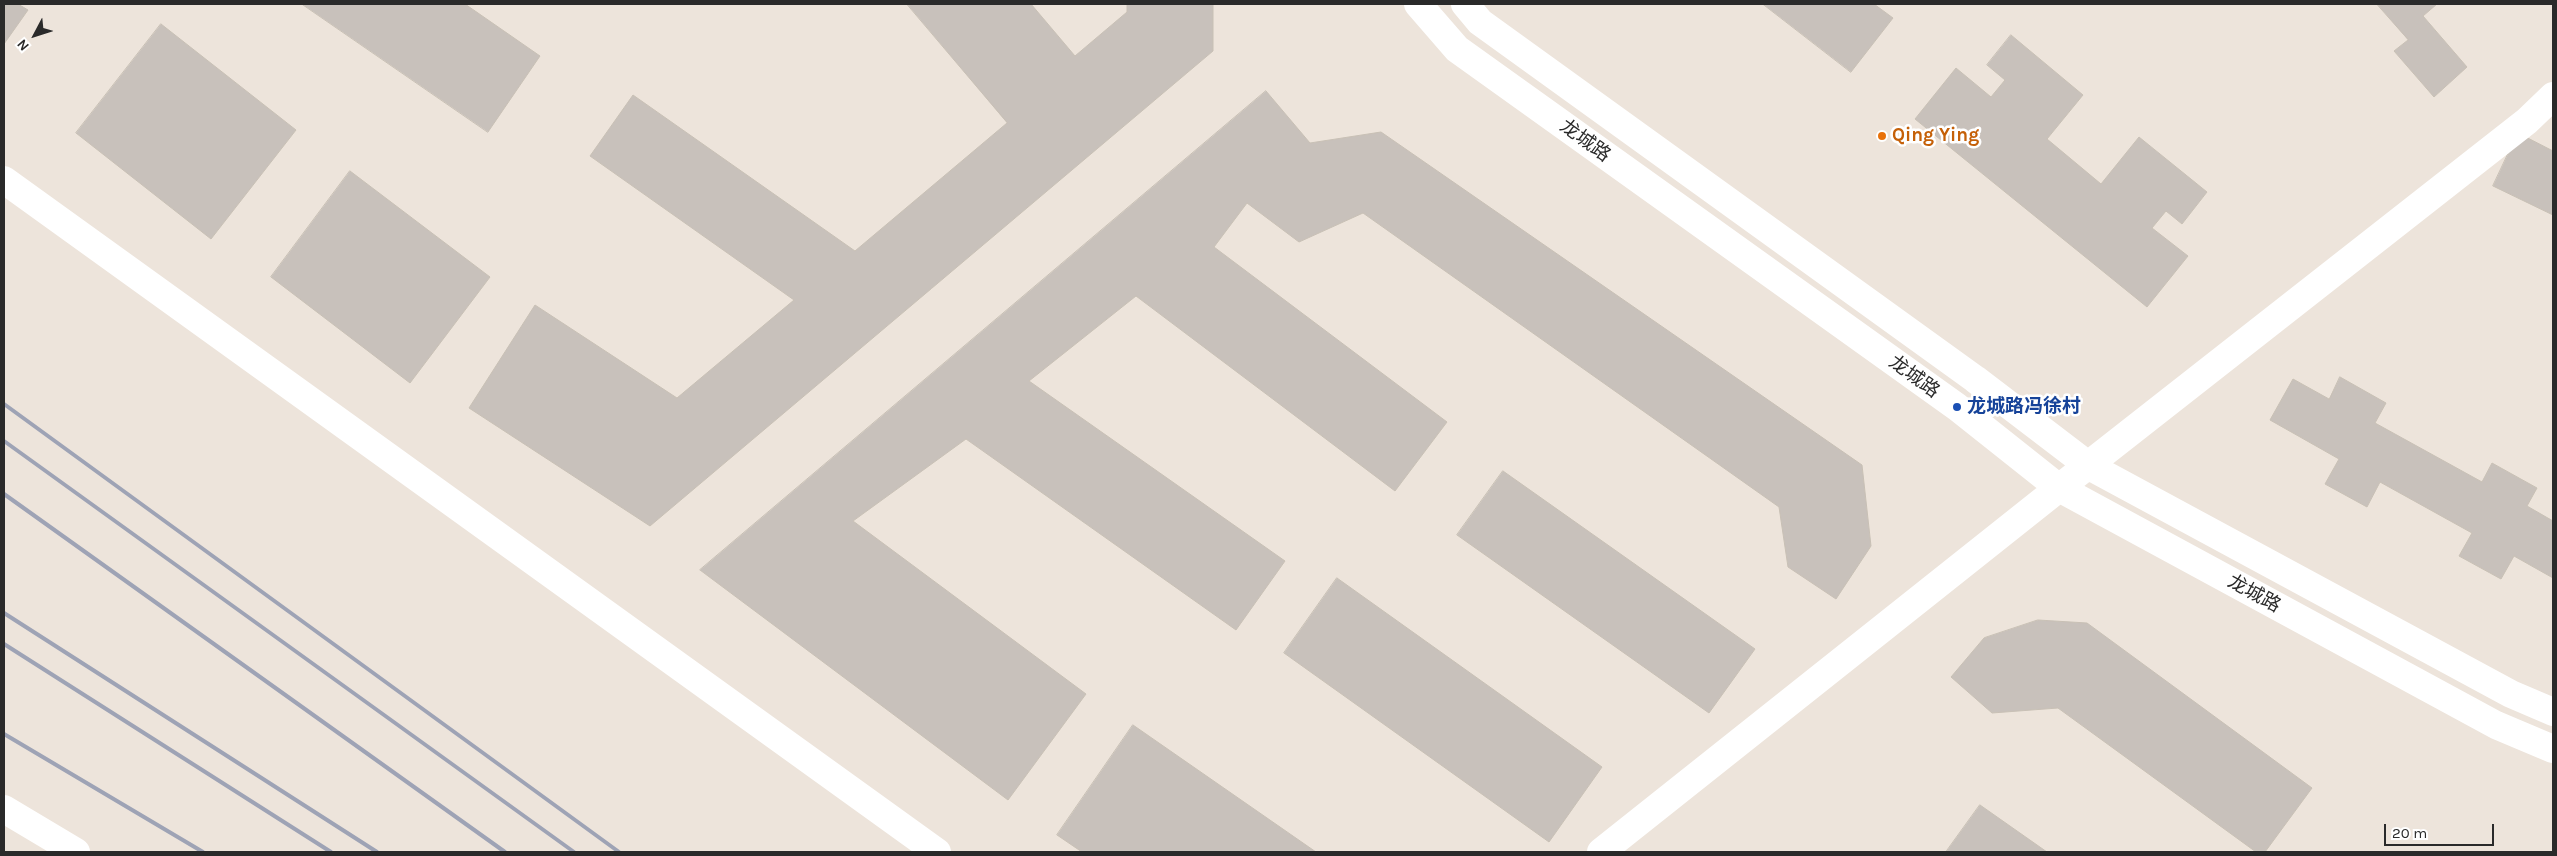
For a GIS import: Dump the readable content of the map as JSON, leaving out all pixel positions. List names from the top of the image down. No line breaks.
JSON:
{"streets":{"street":["龙城路"]},"places":["Qing Ying","龙城路冯徐村"],"scale_bar":"20 m","north":"bottom left"}
